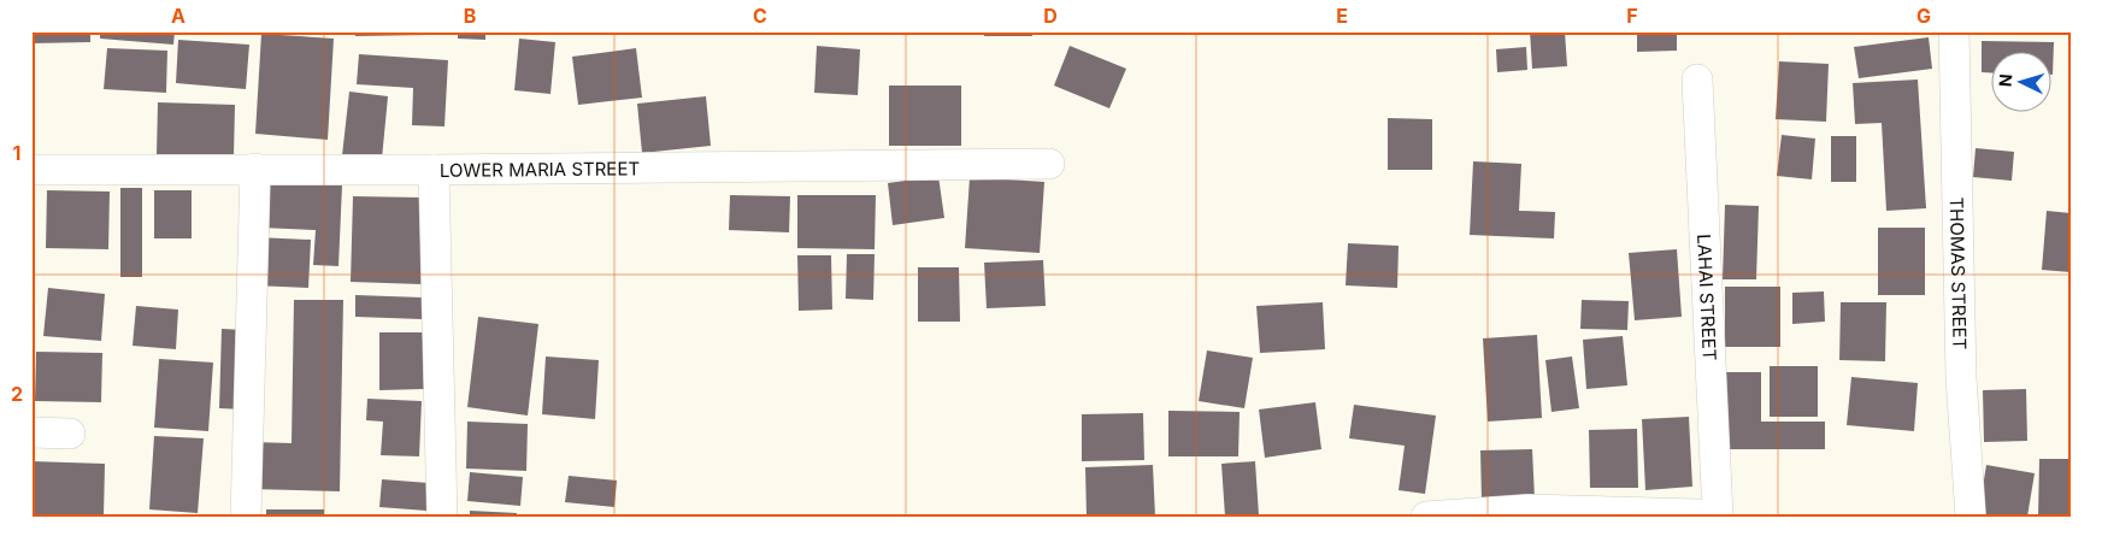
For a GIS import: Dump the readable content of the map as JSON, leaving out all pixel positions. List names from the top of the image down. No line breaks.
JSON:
{"streets":{"street":["LOWER MARIA STREET","THOMAS STREET","LAHAI STREET"]},"north":"left","grid":{"columns":["A","B","C","D","E","F","G"],"rows":["1","2"]}}
